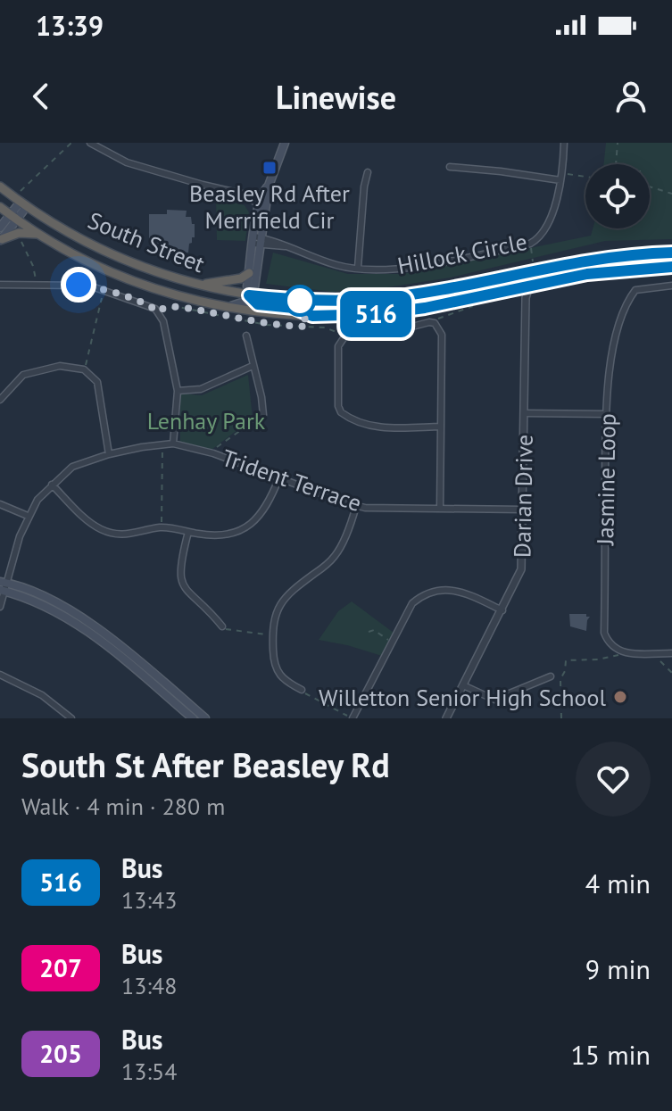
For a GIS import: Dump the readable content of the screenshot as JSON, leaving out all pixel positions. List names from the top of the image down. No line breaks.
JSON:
{"streets":{"highway":["South Street"],"street":["Hillock Circle","Jasmine Loop","Trident Terrace","Darian Drive"]},"crossings":[["South Street","Darian Drive"],["Trident Terrace","Darian Drive"]],"parks":["Lenhay Park"],"places":{"transit":["Beasley Rd After Merrifield Cir"],"other":["Willetton Senior High School"]},"lines":["bus line 516"],"page":{"status":"13:39","header":"Linewise","on_map":"516","heading":["South St After Beasley Rd","Walk · 4 min · 280 m"],"list":[{"mark":"516","name":"Bus","note":"13:43","value":"4 min"},{"mark":"207","name":"Bus","note":"13:48","value":"9 min"},{"mark":"205","name":"Bus","note":"13:54","value":"15 min"}]}}
